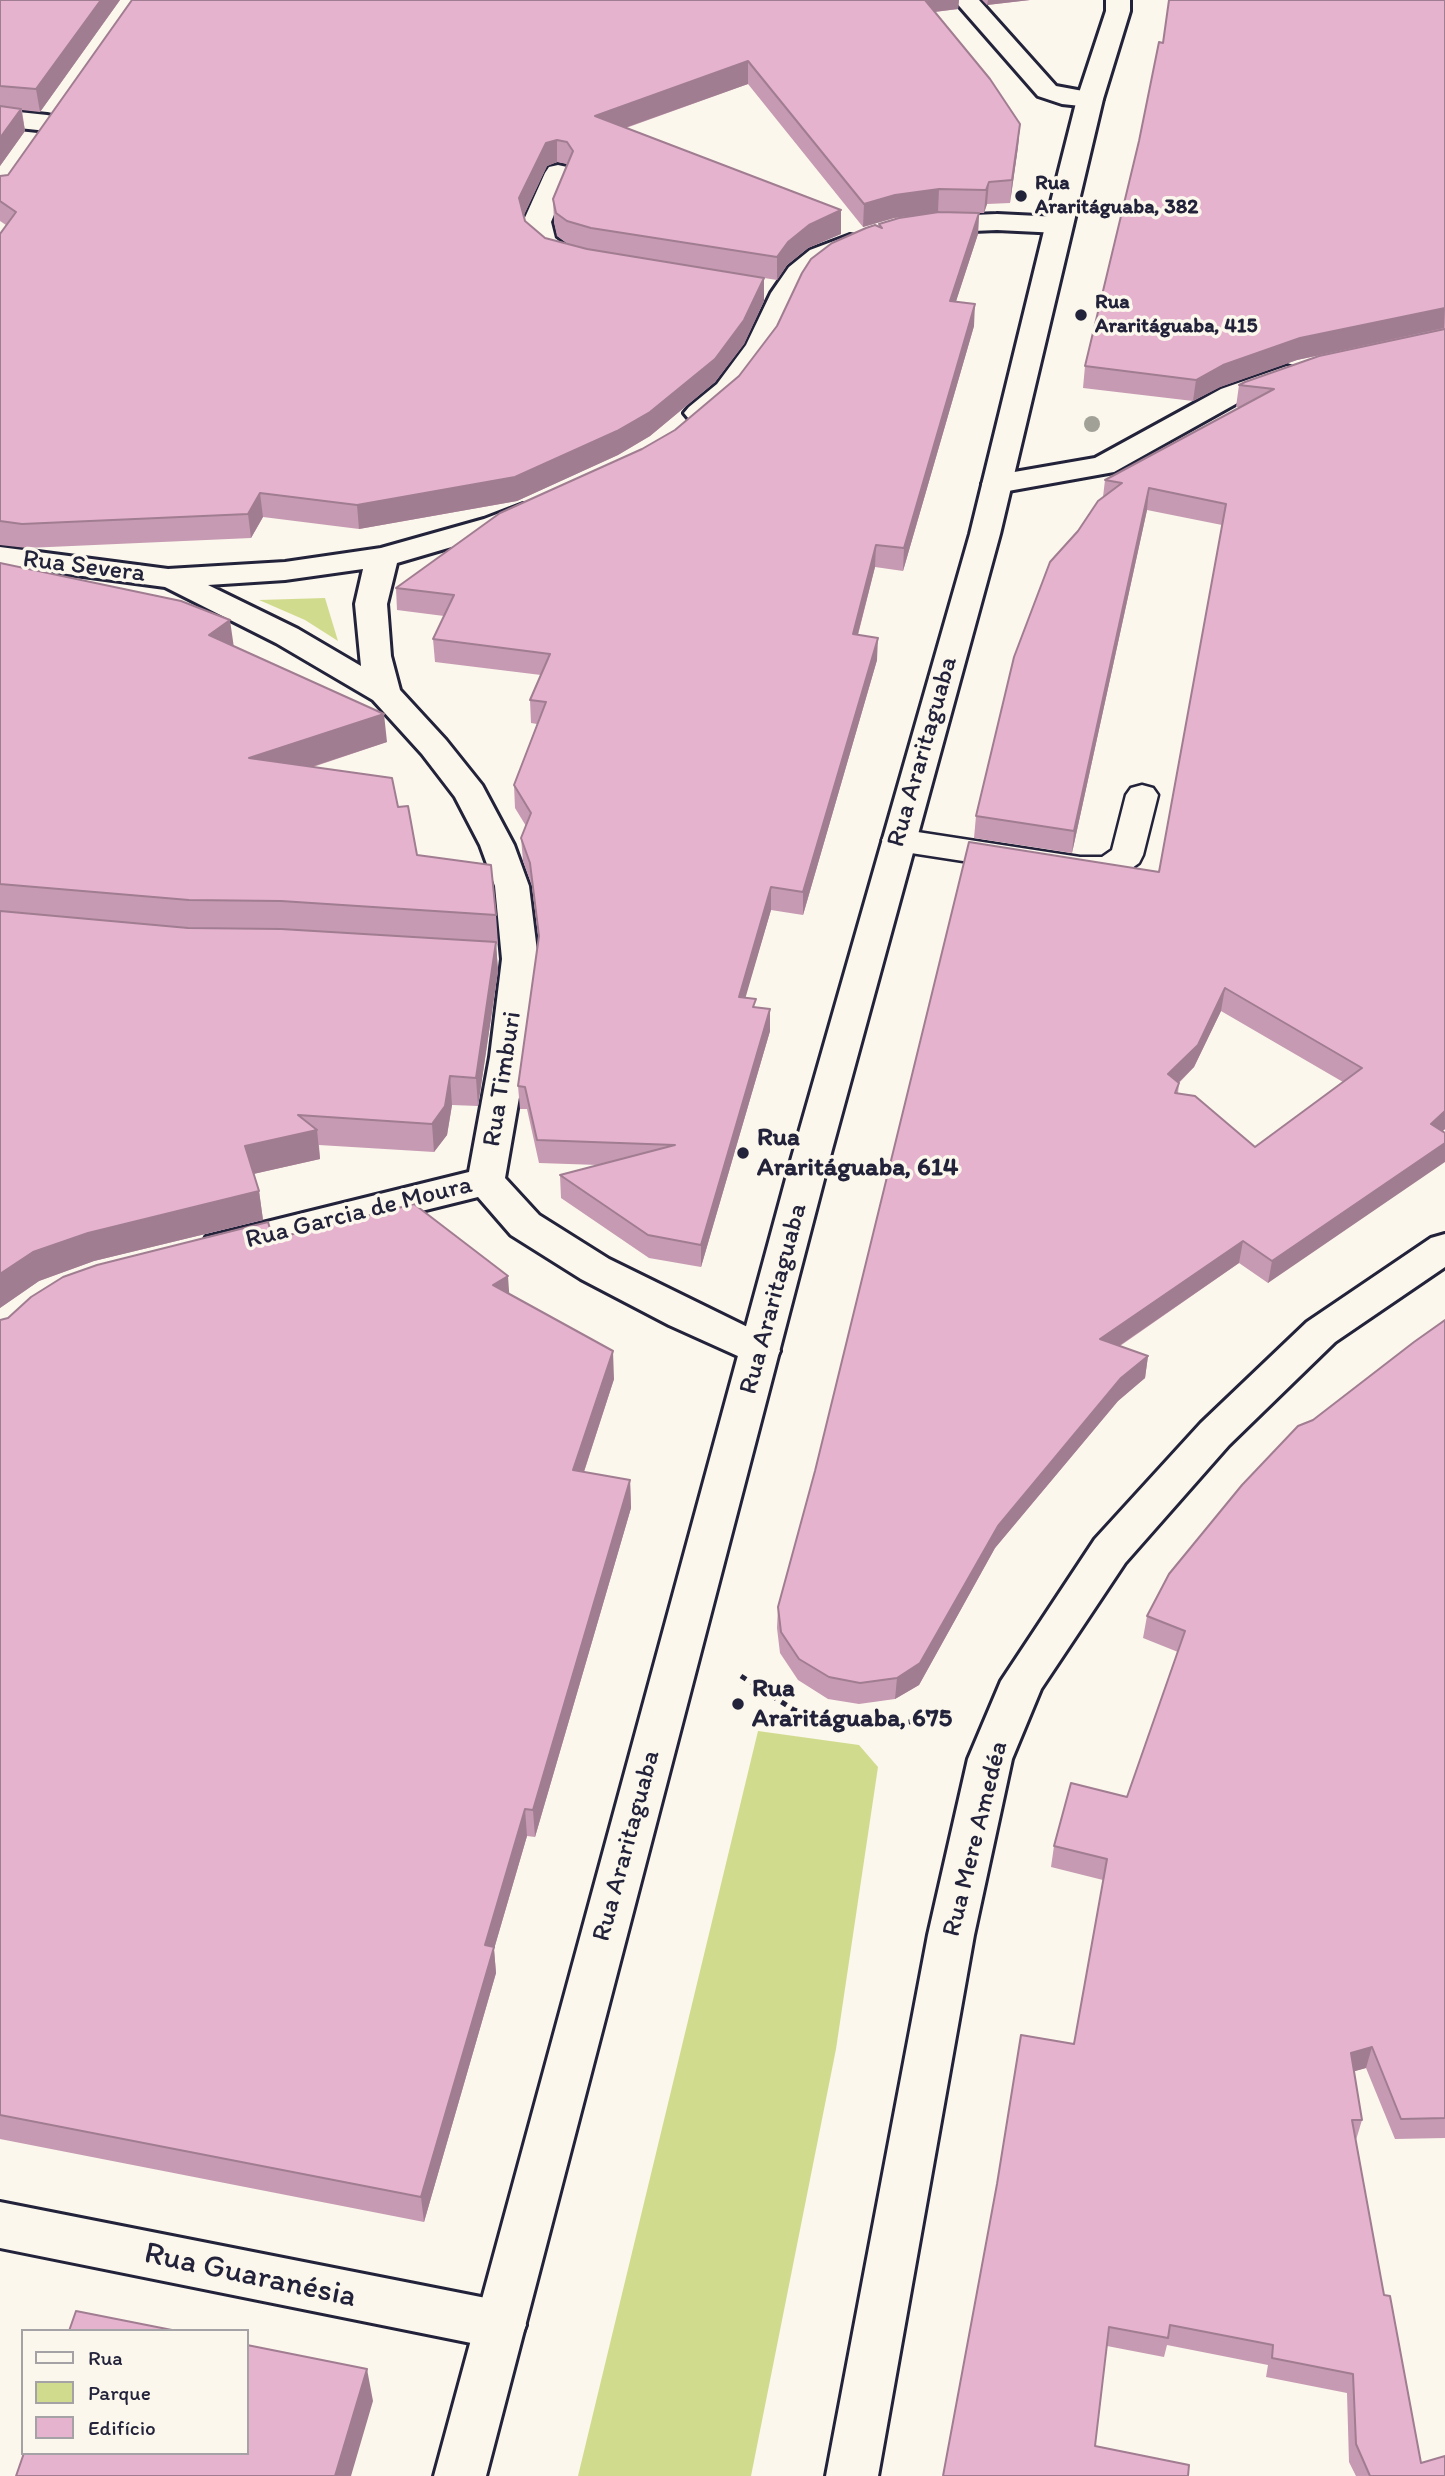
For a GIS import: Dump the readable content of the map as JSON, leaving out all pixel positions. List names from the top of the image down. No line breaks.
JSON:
{"streets":{"street":["Rua Severa","Rua Araritaguaba","Rua Timburi","Rua Garcia de Moura","Rua Mere Amedéa","Rua Guaranésia"]},"crossings":[["Rua Araritaguaba","Rua Timburi"],["Rua Araritaguaba","Rua Guaranésia"],["Rua Timburi","Rua Garcia de Moura"]],"places":["Rua Araritáguaba, 382","Rua Araritáguaba, 415","Rua Araritáguaba, 614","Rua Araritáguaba, 675"],"legend":["Rua","Parque","Edifício"]}
